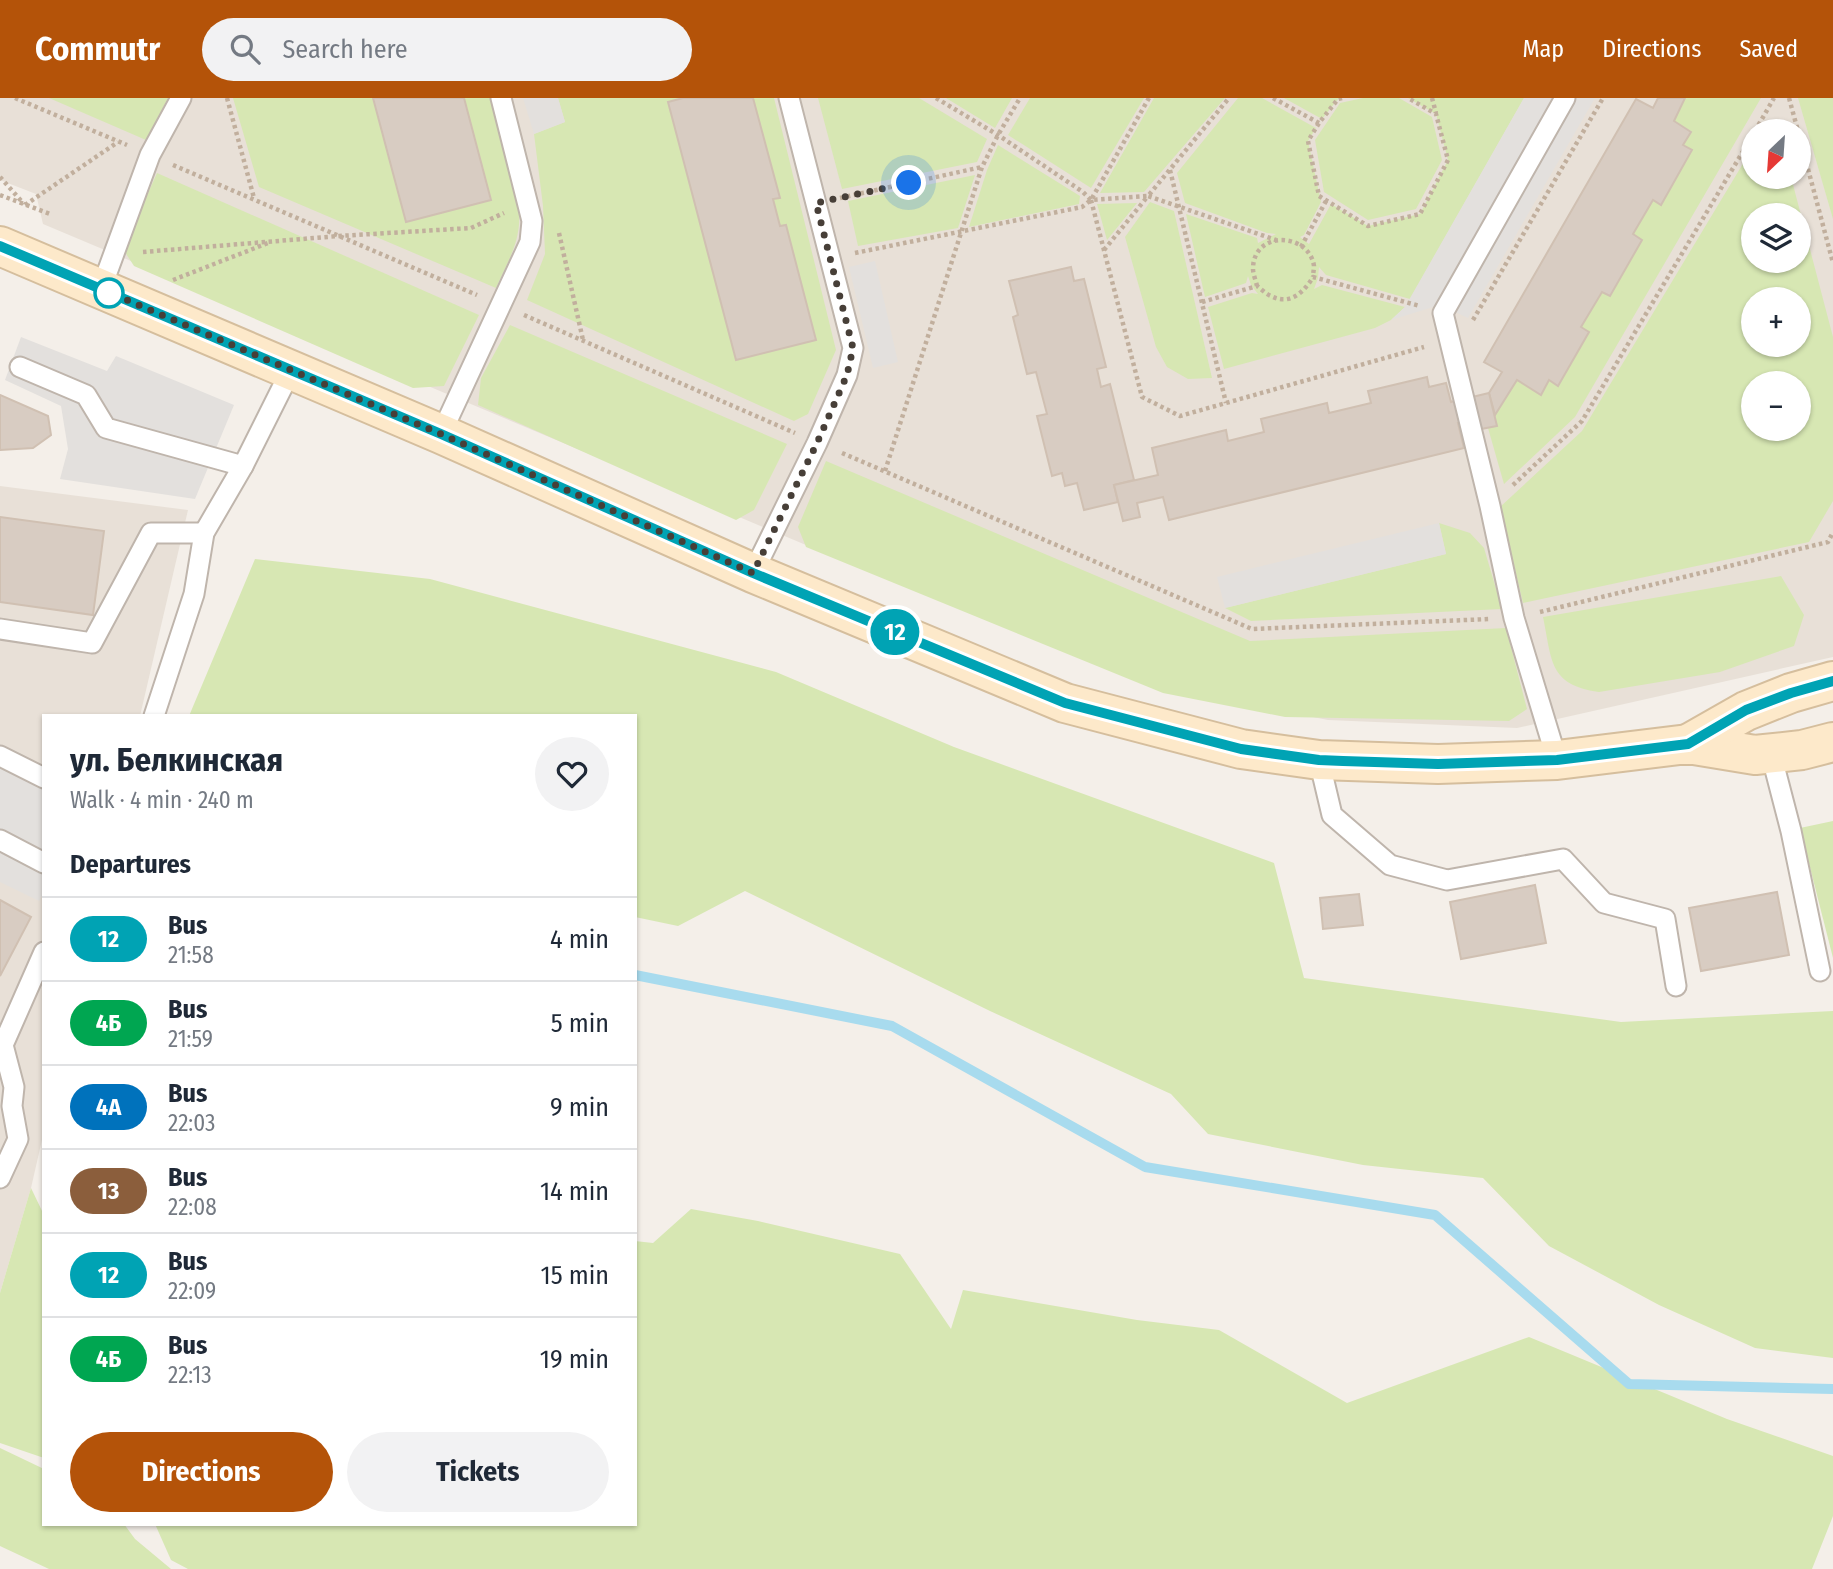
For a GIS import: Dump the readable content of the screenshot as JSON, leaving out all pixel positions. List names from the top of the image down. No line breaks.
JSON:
{"lines":["bus line 12"],"north":"bottom left","page":{"header":"Commutr","search":"Search here","nav":["Map","Directions","Saved"],"on_map":"12","map_buttons":["+","−"],"heading":[["ул. Белкинская","Walk · 4 min · 240 m"],"Departures"],"list":[{"mark":"12","name":"Bus","note":"21:58","value":"4 min"},{"mark":"4Б","name":"Bus","note":"21:59","value":"5 min"},{"mark":"4А","name":"Bus","note":"22:03","value":"9 min"},{"mark":"13","name":"Bus","note":"22:08","value":"14 min"},{"mark":"12","name":"Bus","note":"22:09","value":"15 min"},{"mark":"4Б","name":"Bus","note":"22:13","value":"19 min"}],"buttons":["Directions","Tickets"]}}
